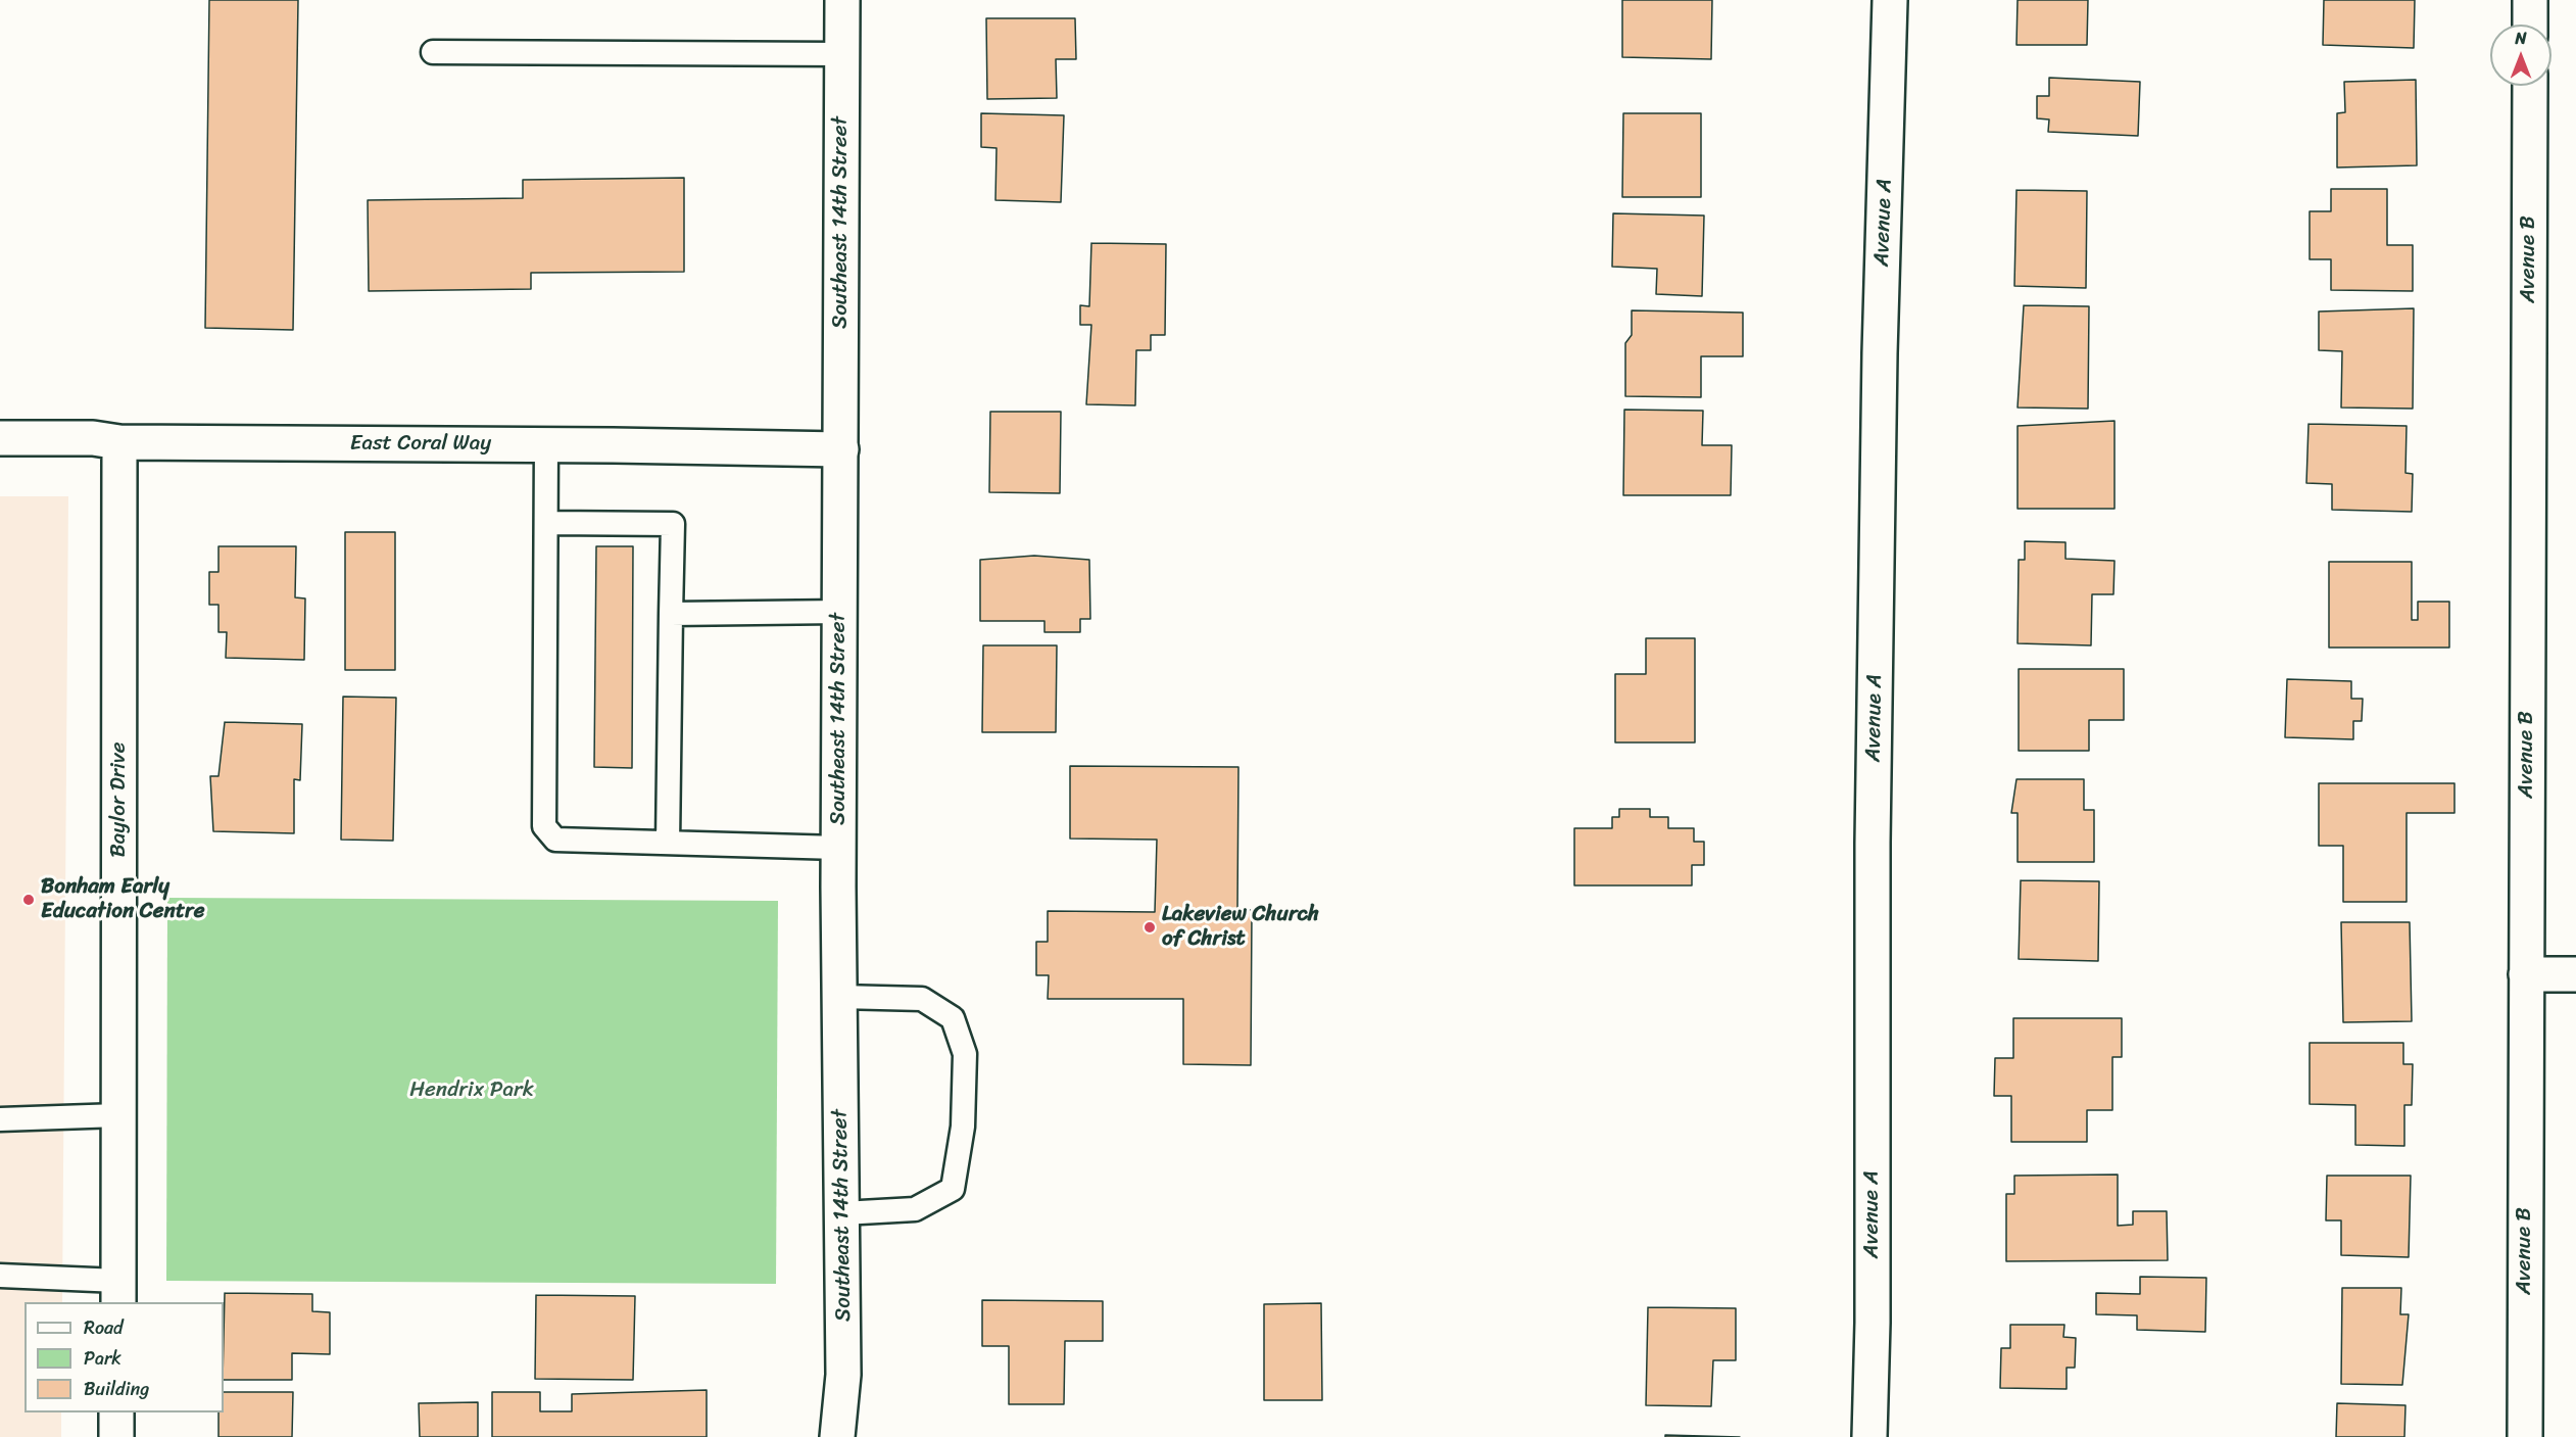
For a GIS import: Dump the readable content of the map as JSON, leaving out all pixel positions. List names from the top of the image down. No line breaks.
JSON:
{"streets":{"street":["Southeast 14th Street","Avenue A","Avenue B","East Coral Way","Baylor Drive"]},"crossings":[["Southeast 14th Street","East Coral Way"],["East Coral Way","Baylor Drive"]],"parks":["Hendrix Park"],"places":["Bonham Early Education Centre","Lakeview Church of Christ"],"legend":["Road","Park","Building"],"north":"top"}
